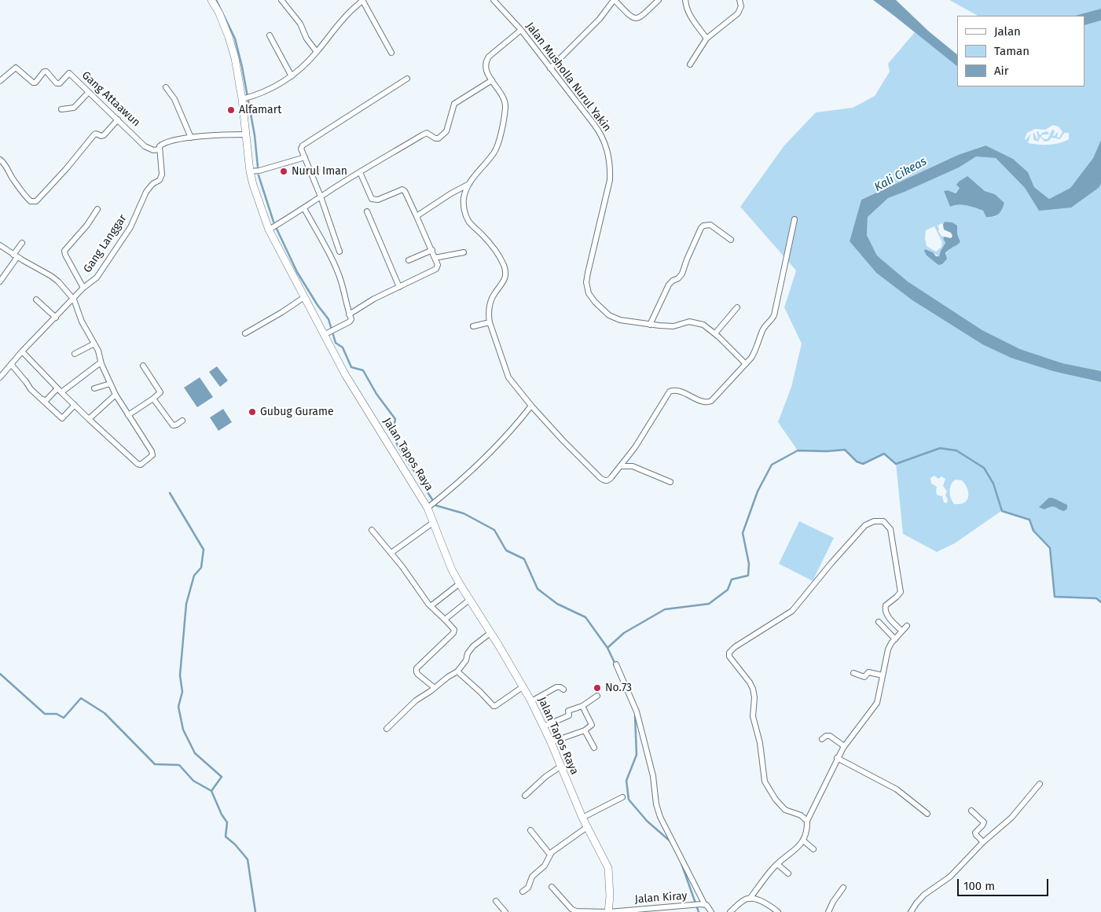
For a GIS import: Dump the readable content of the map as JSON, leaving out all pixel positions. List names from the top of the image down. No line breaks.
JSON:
{"streets":{"main road":["Jalan Tapos Raya"],"street":["Jalan Musholla Nurul Yakin","Gang Attaawun","Gang Langgar","Jalan Kiray"]},"crossings":[["Gang Attaawun","Gang Langgar"],["Jalan Tapos Raya","Jalan Kiray"]],"water":["Kali Cikeas"],"places":["Alfamart","Nurul Iman","Gubug Gurame","No.73"],"legend":["Jalan","Taman","Air"],"scale_bar":"100 m"}
